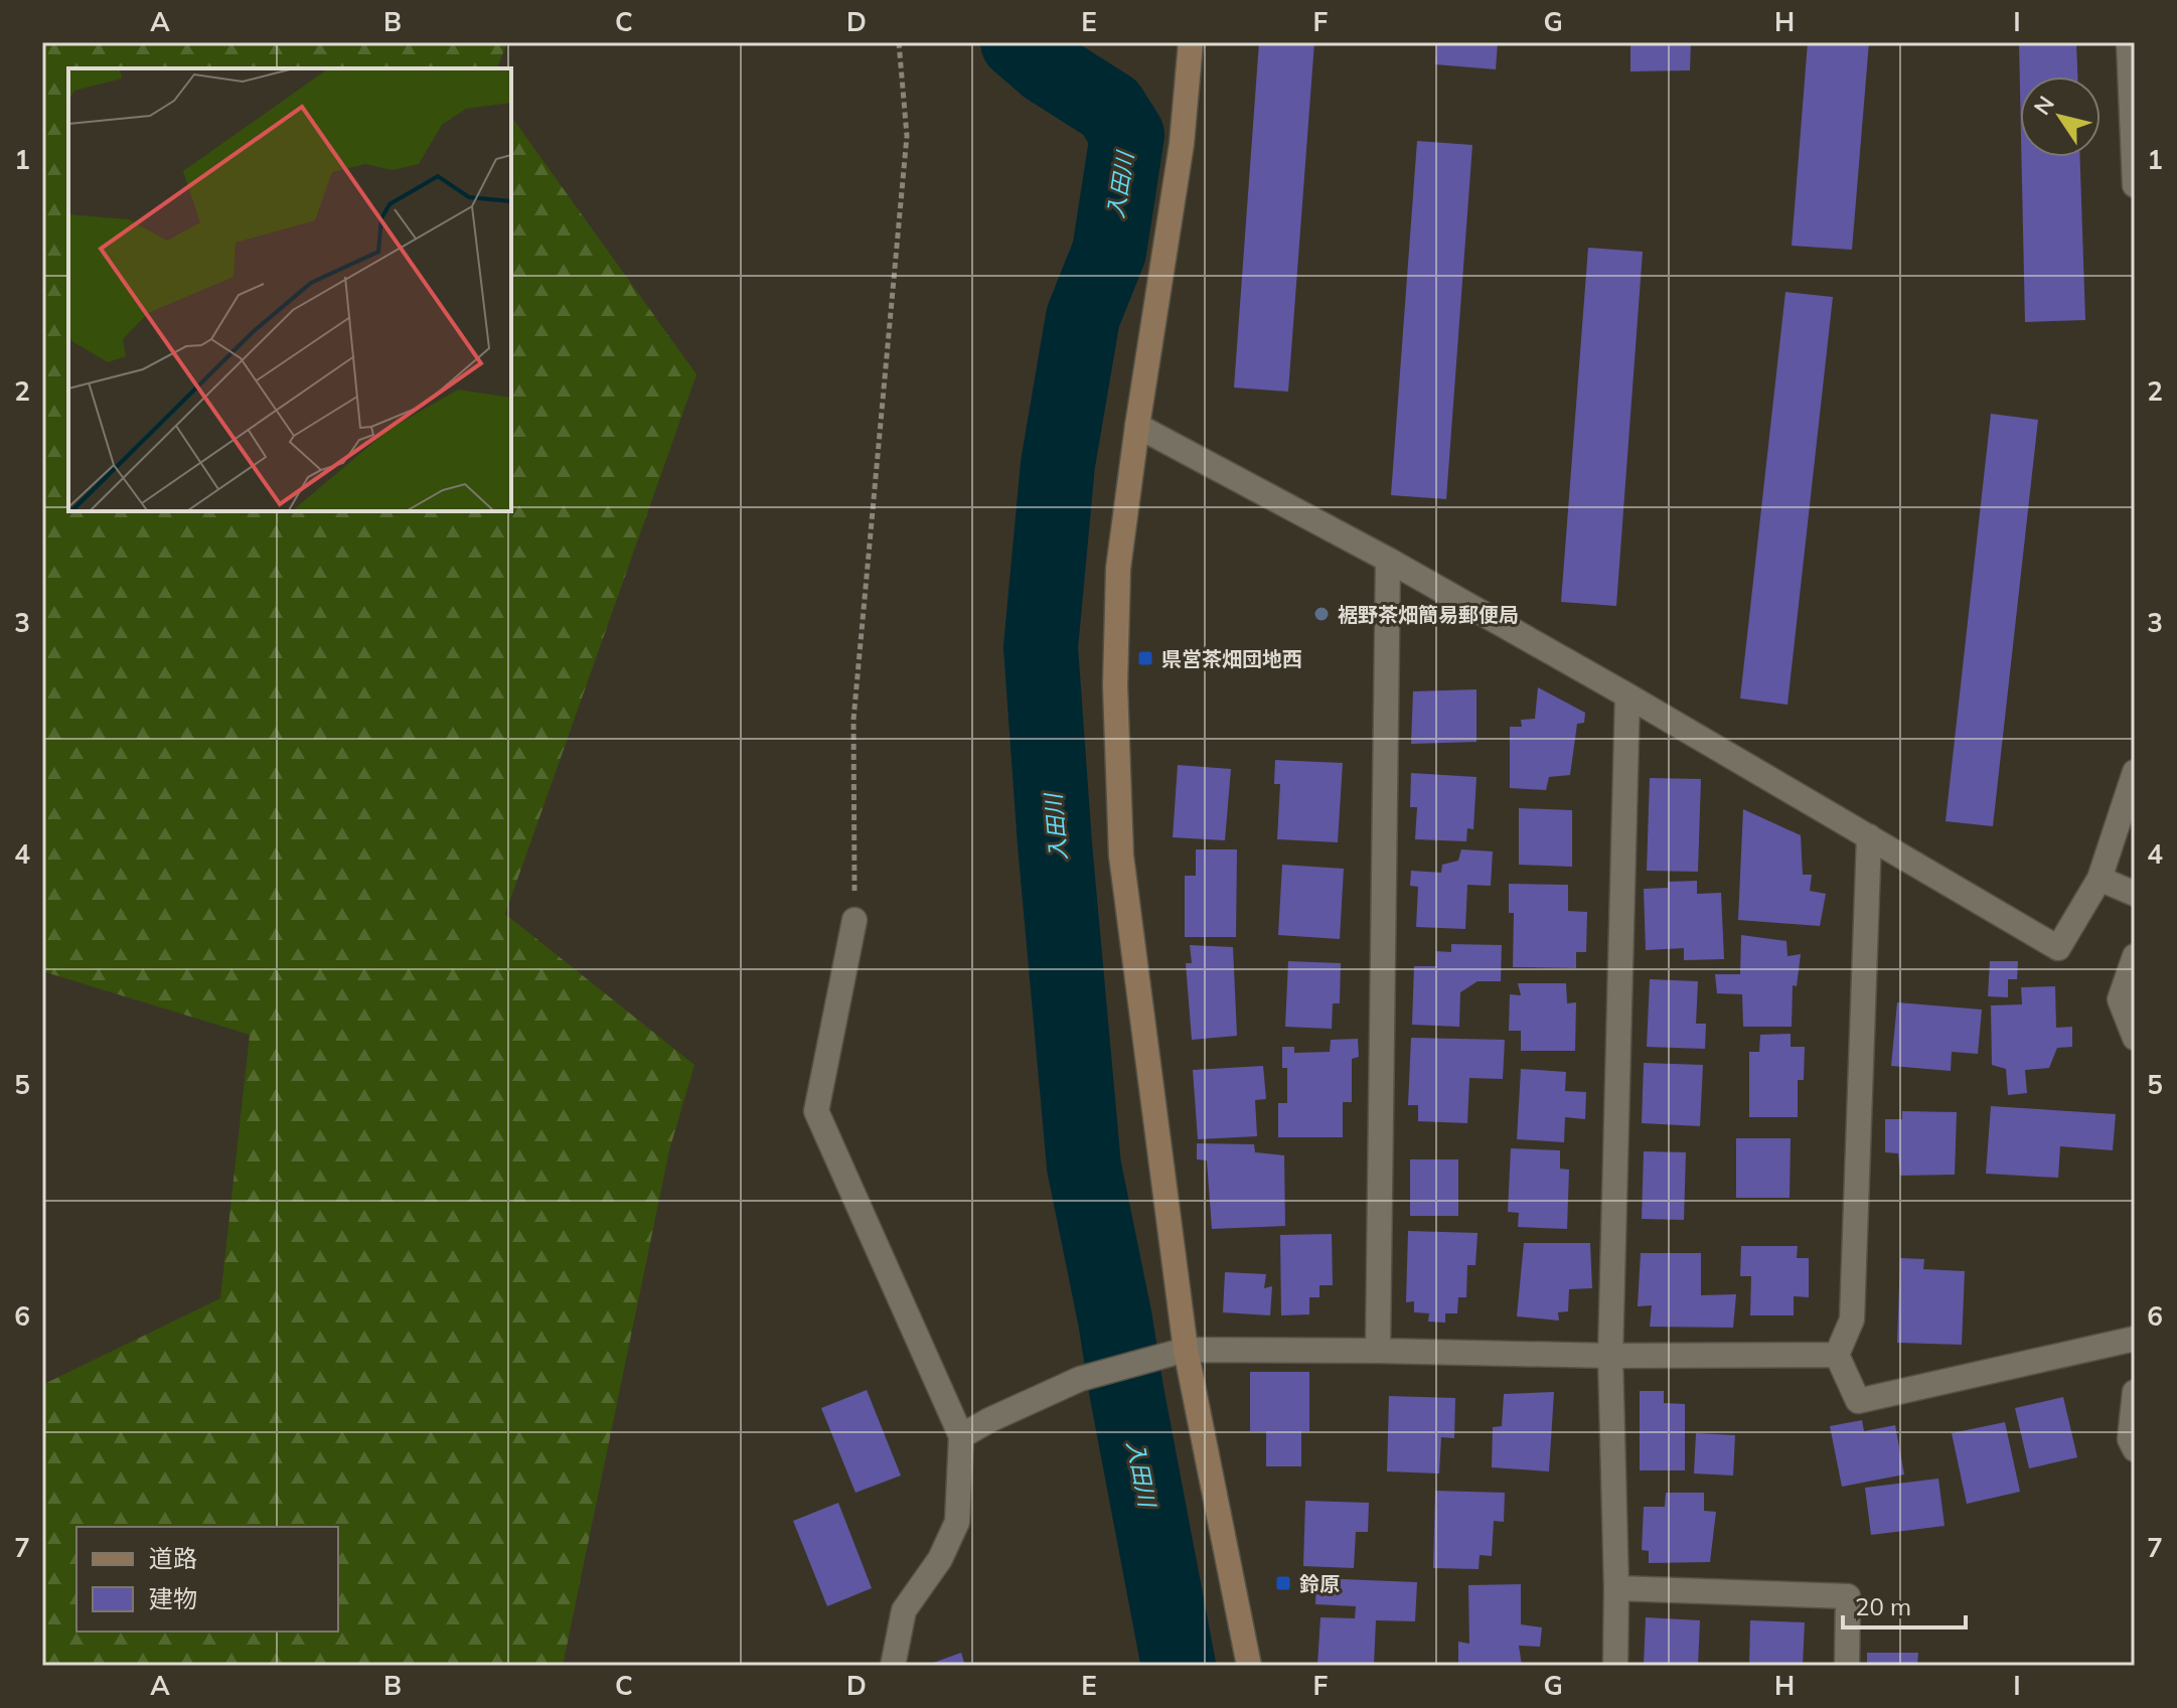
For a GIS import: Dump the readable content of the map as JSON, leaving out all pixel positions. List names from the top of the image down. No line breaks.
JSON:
{"water":["入田川"],"places":{"other":["裾野茶畑簡易郵便局"],"transit":["県営茶畑団地西","鈴原"]},"legend":["道路","建物"],"scale_bar":"20 m","north":"top left","grid":{"columns":["A","B","C","D","E","F","G","H","I"],"rows":["1","2","3","4","5","6","7"]}}
